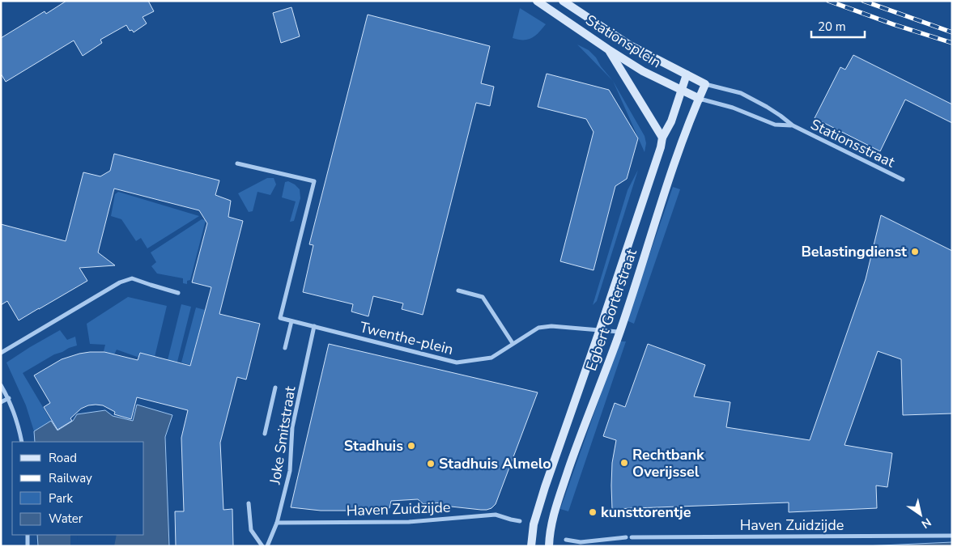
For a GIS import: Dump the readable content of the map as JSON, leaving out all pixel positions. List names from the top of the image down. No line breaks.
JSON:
{"streets":{"main road":["Stationsplein","Egbert Gorterstraat"],"street":["Stationsstraat","Twenthe-plein","Joke Smitstraat","Haven Zuidzijde"]},"crossings":[["Stationsplein","Stationsstraat"],["Stationsplein","Egbert Gorterstraat"],["Stationsstraat","Egbert Gorterstraat"],["Egbert Gorterstraat","Twenthe-plein"],["Twenthe-plein","Joke Smitstraat"],["Joke Smitstraat","Haven Zuidzijde"]],"places":["Belastingdienst","Stadhuis","Rechtbank Overijssel","Stadhuis Almelo","kunsttorentje"],"legend":["Road","Railway","Park","Water"],"scale_bar":"20 m","north":"bottom right"}
